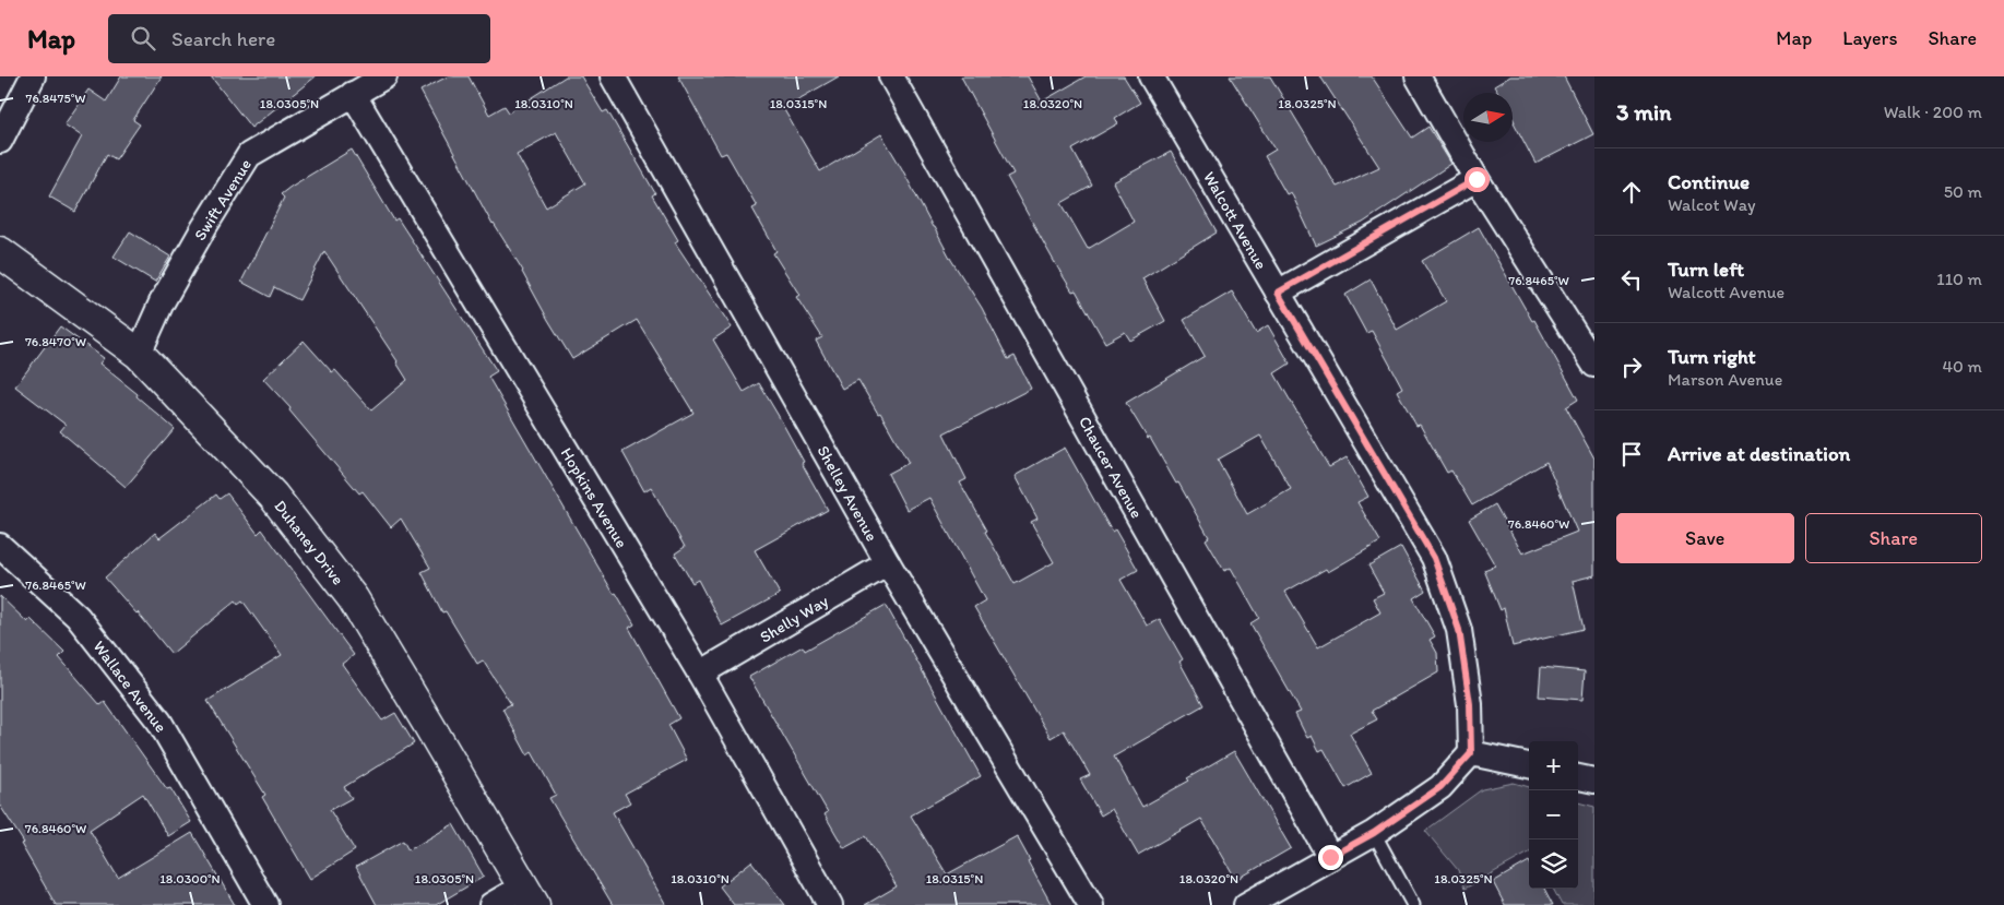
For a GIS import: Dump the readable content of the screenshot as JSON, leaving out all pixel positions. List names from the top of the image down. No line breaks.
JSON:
{"streets":{"street":["Swift Avenue","Walcott Avenue","Chaucer Avenue","Shelley Avenue","Hopkins Avenue","Duhaney Drive","Shelly Way","Wallace Avenue"]},"crossings":[["Swift Avenue","Hopkins Avenue"],["Swift Avenue","Duhaney Drive"],["Shelley Avenue","Shelly Way"],["Hopkins Avenue","Shelly Way"]],"north":"right","page":{"header":"Map","search":"Search here","nav":["Map","Layers","Share"],"heading":["3 min","Walk · 200 m"],"list":[["Continue","Walcot Way","50 m"],["Turn left","Walcott Avenue","110 m"],["Turn right","Marson Avenue","40 m"],"Arrive at destination"],"buttons":["Save","Share"],"map_buttons":["+","−"]},"coordinates":["76.8475°W","18.0305°N","18.0310°N","18.0315°N","18.0320°N","18.0325°N","76.8465°W","76.8470°W","76.8460°W","18.0300°N"]}
